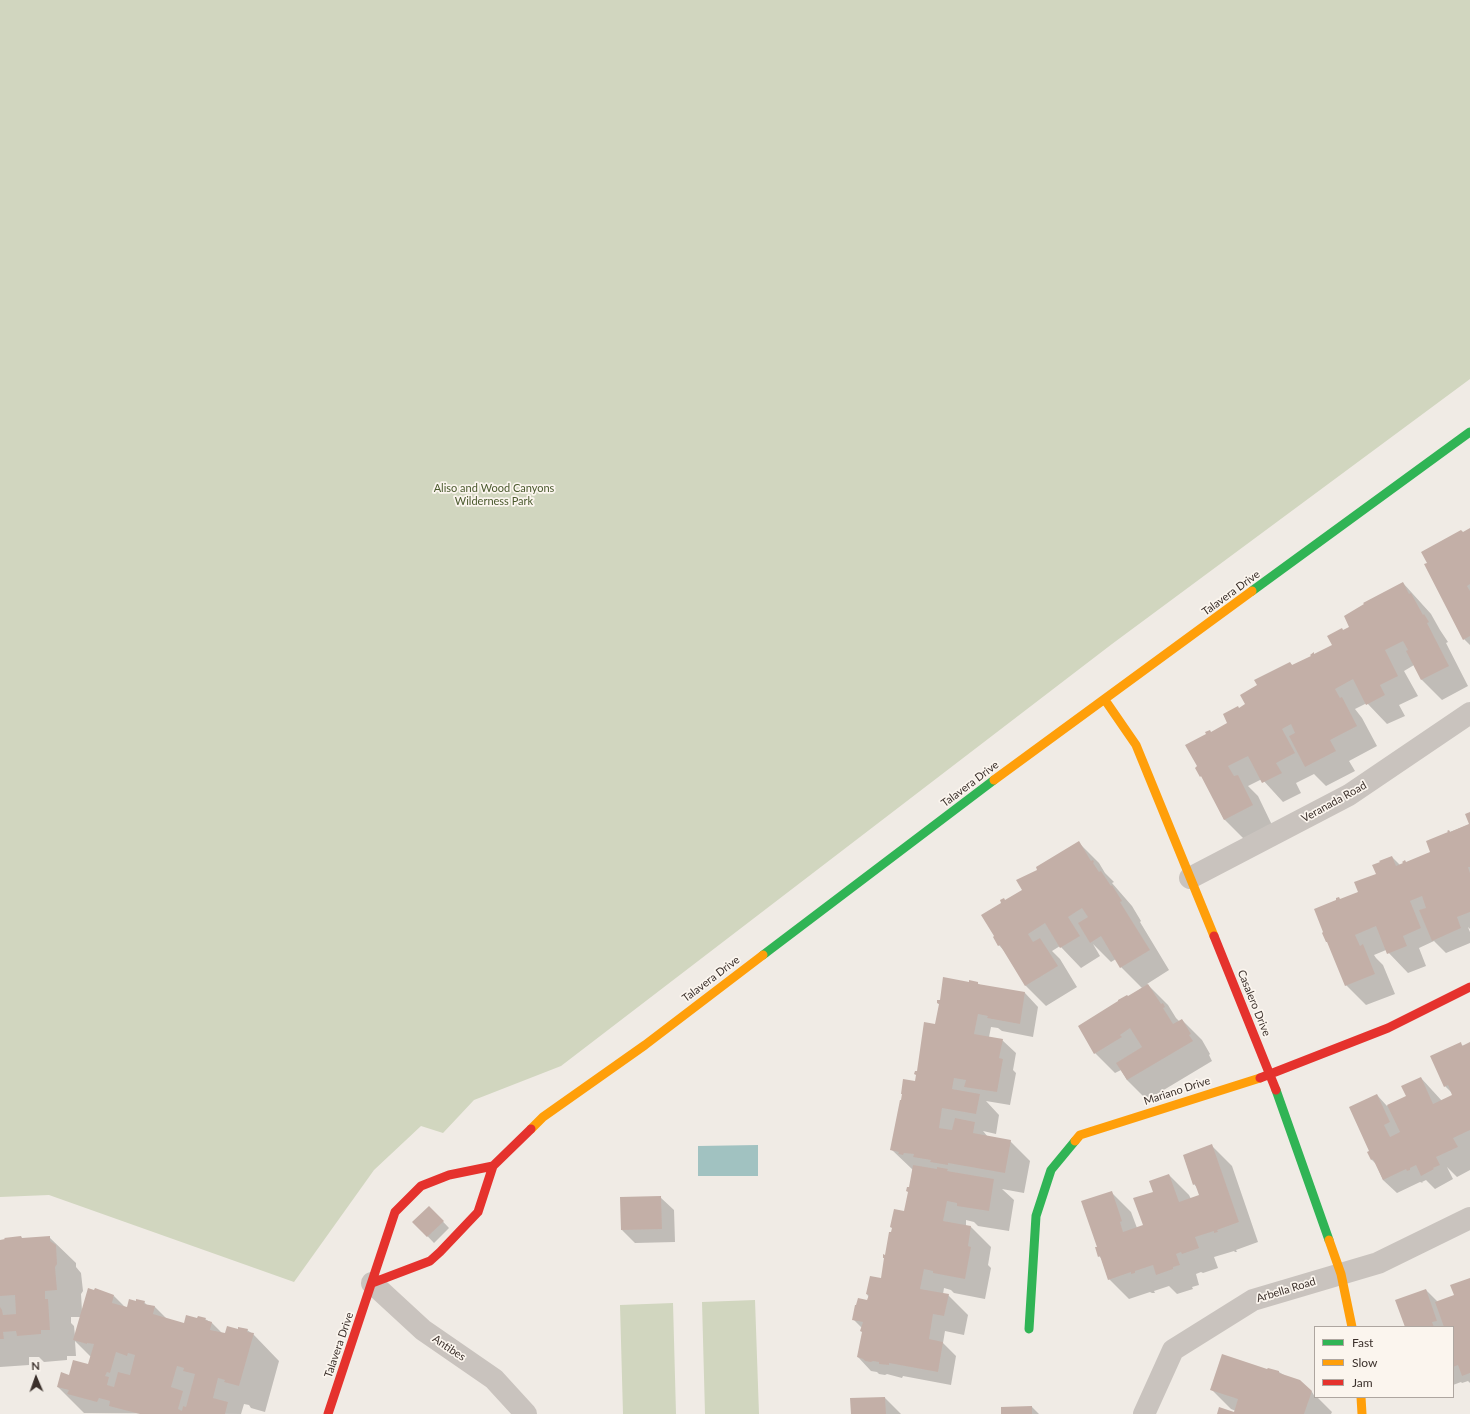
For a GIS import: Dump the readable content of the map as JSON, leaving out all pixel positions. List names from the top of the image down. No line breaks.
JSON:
{"streets":{"street":["Talavera Drive","Veranada Road","Casalero Drive","Mariano Drive","Arbella Road","Antibes"]},"crossings":[["Talavera Drive","Casalero Drive"],["Talavera Drive","Antibes"],["Veranada Road","Casalero Drive"],["Casalero Drive","Mariano Drive"],["Casalero Drive","Arbella Road"]],"parks":["Aliso and Wood Canyons Wilderness Park"],"legend":["Fast","Slow","Jam"],"north":"top"}
